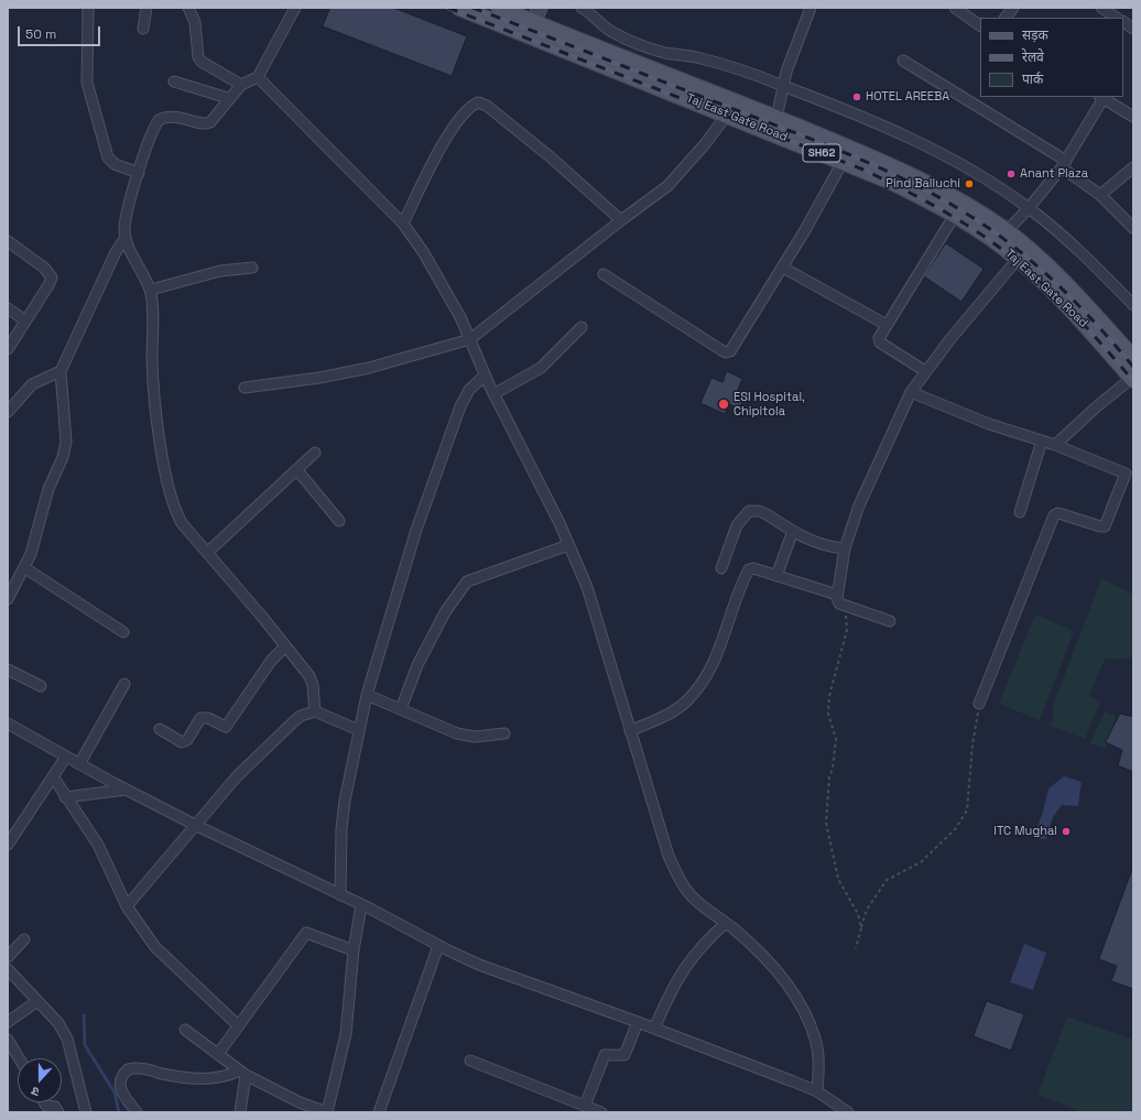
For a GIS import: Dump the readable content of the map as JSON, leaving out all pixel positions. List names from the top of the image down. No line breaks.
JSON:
{"streets":{"main road":["Taj East Gate Road","SH62"]},"crossings":[["Taj East Gate Road","SH62"]],"places":["HOTEL AREEBA","Anant Plaza","Pind Balluchi","ESI Hospital, Chipitola","ITC Mughal"],"legend":["सड़क","रेलवे","पार्क"],"scale_bar":"50 m","north":"bottom"}
